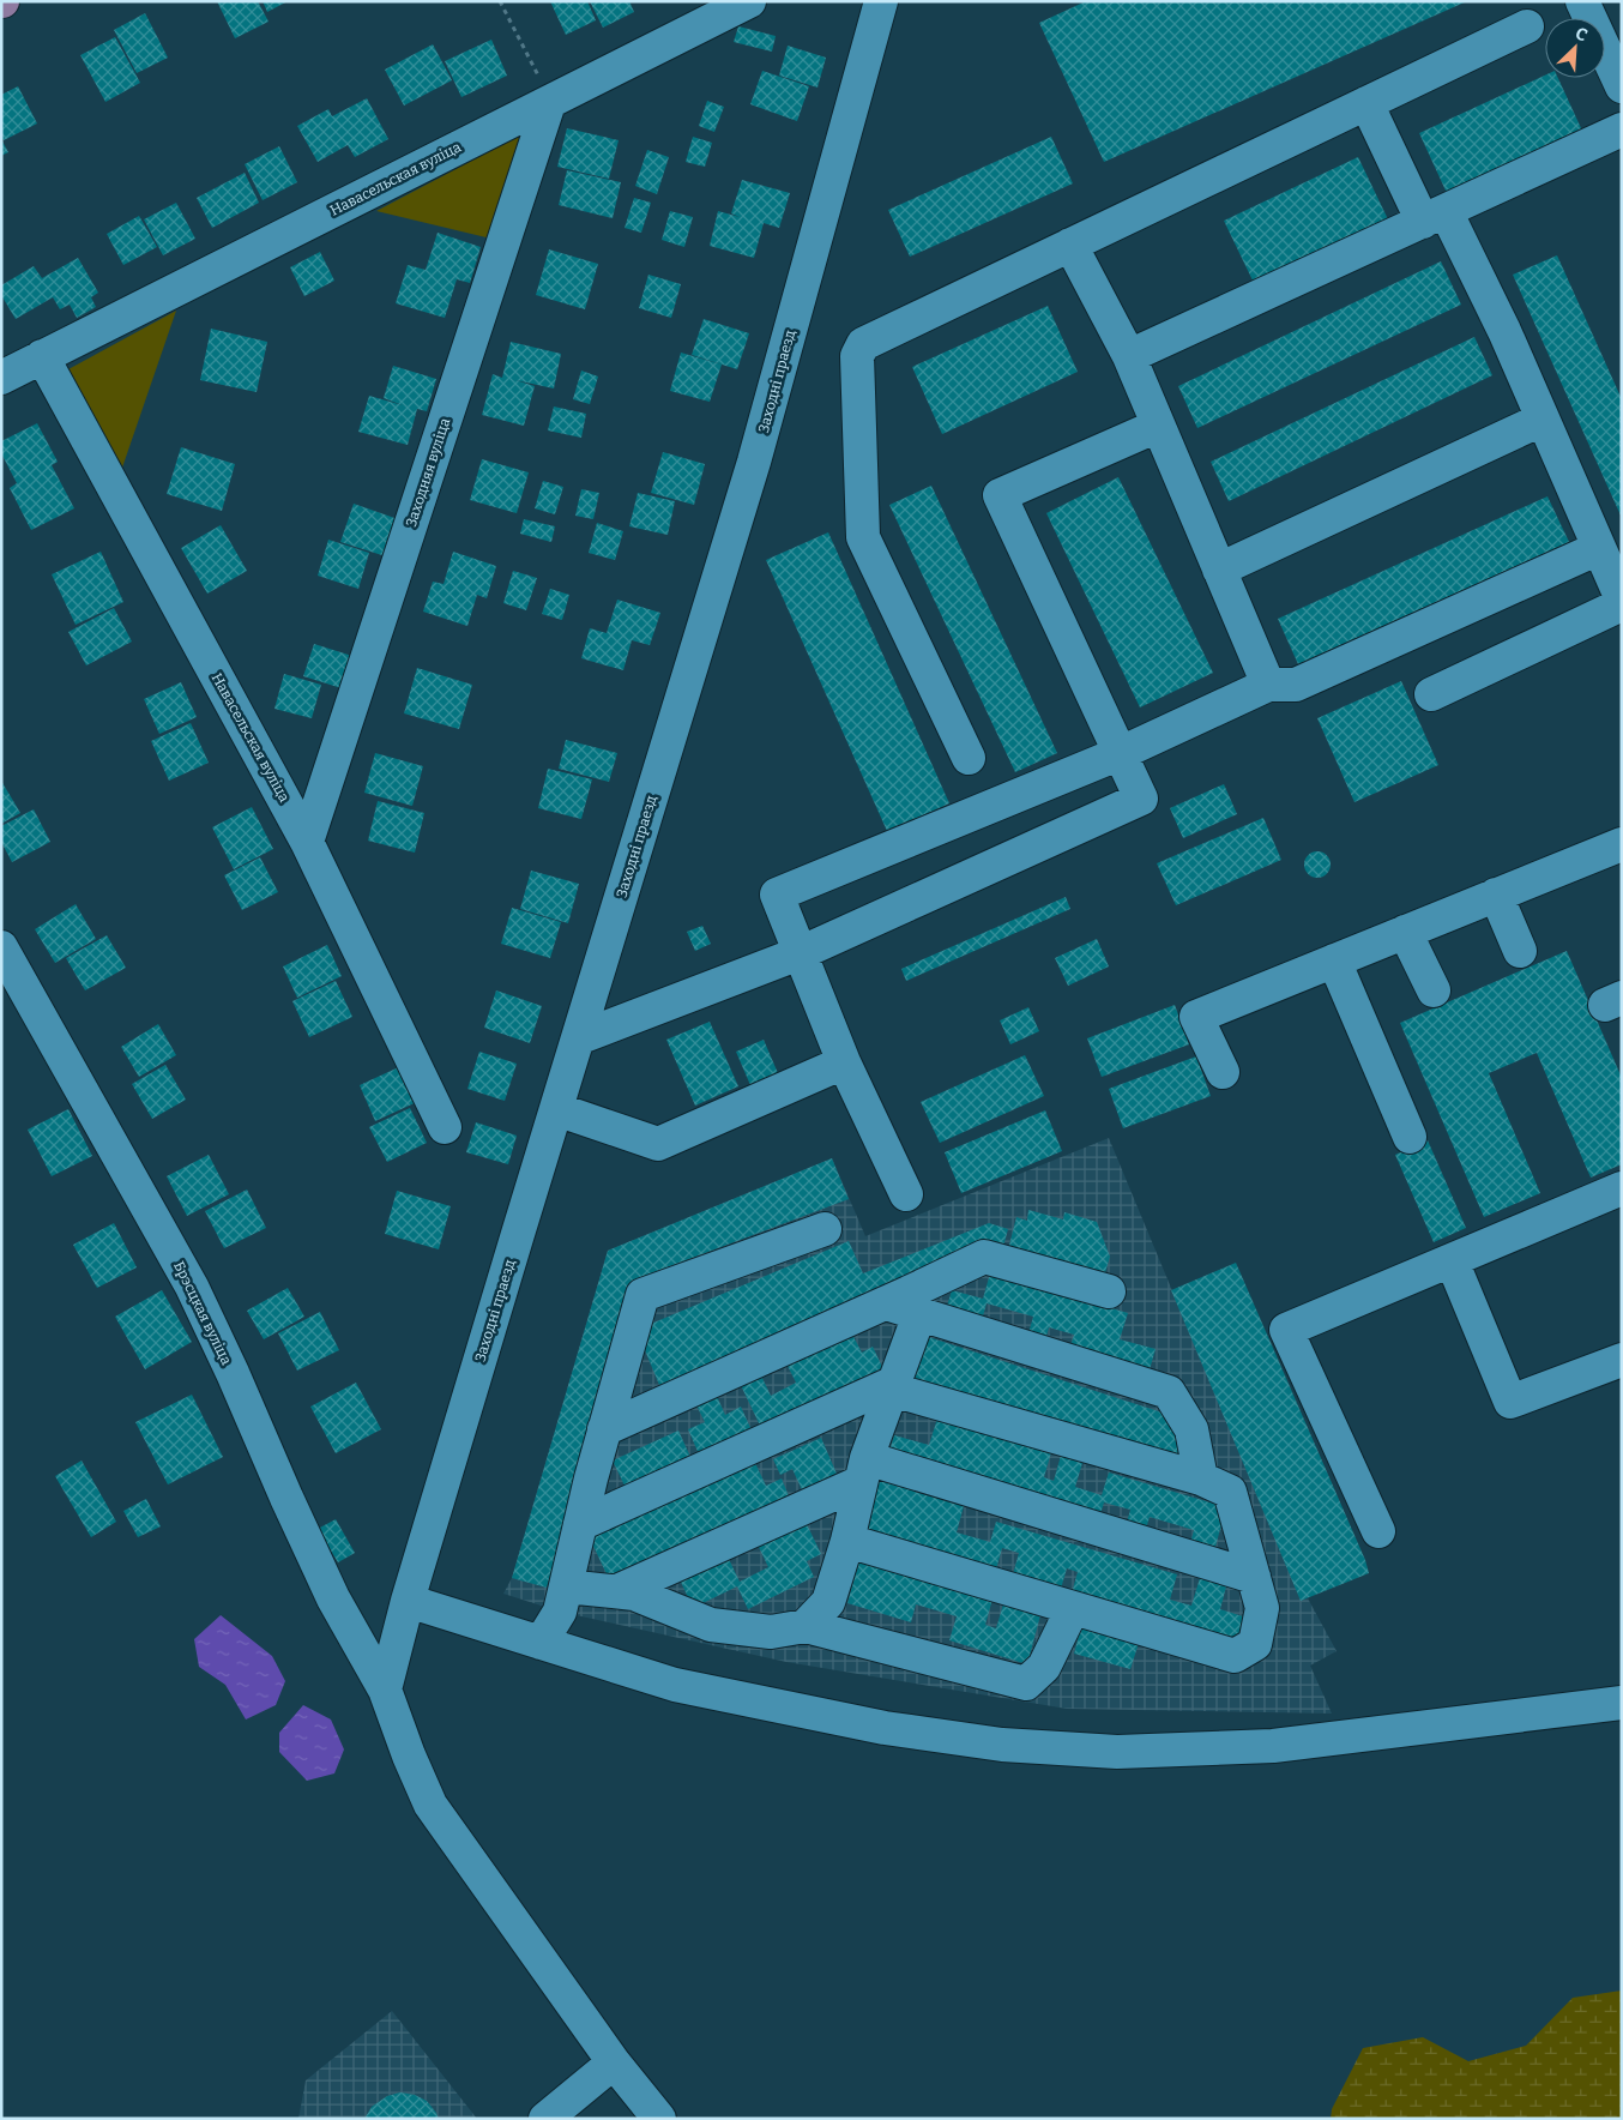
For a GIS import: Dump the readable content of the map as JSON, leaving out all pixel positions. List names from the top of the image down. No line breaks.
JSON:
{"streets":{"street":["Навасельская вуліца","Заходні праезд","Заходняя вуліца","Брэсцкая вуліца"]},"crossings":[["Навасельская вуліца","Заходняя вуліца"],["Заходні праезд","Брэсцкая вуліца"]],"north":"top right"}
